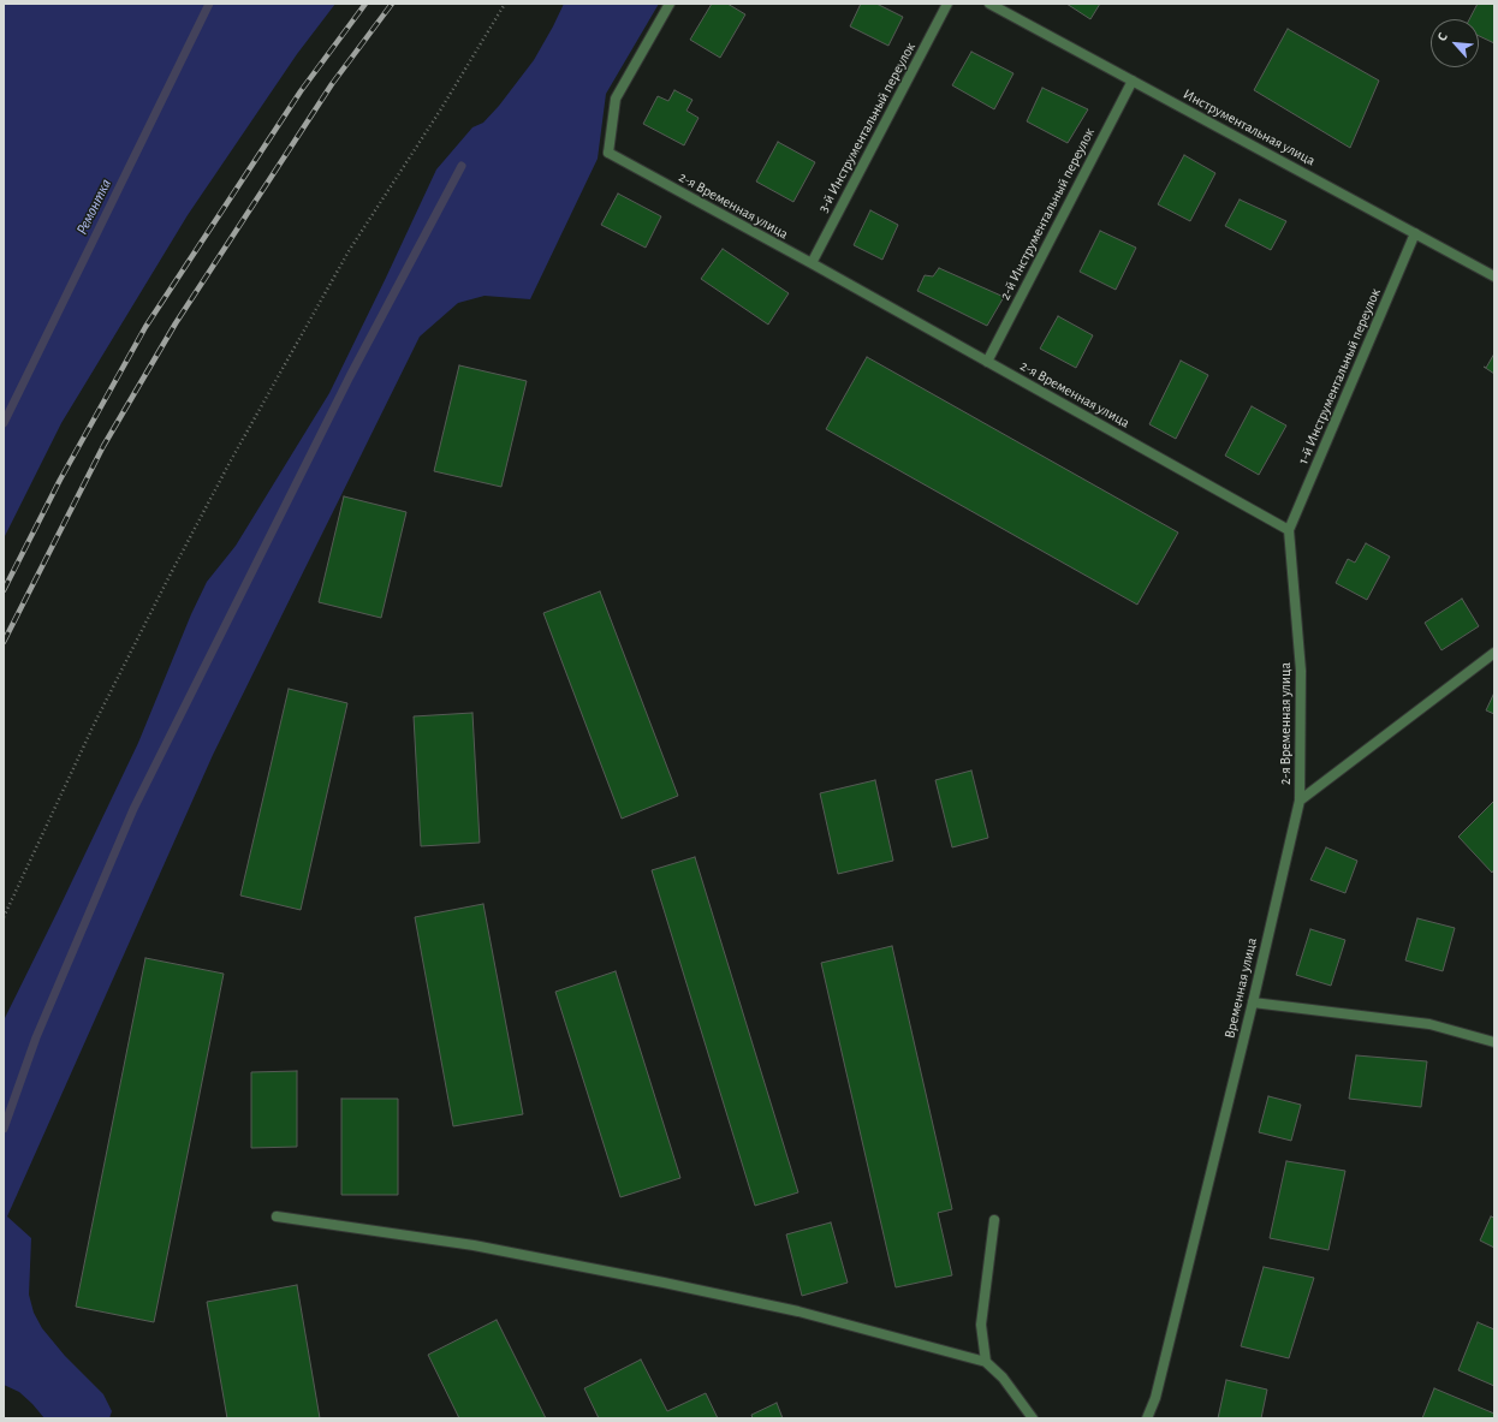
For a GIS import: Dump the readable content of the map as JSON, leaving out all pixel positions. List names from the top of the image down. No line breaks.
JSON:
{"streets":{"street":["3-й Инструментальный переулок","Инструментальная улица","2-я Временная улица","2-й Инструментальный переулок","1-й Инструментальный переулок","Временная улица"]},"crossings":[["3-й Инструментальный переулок","2-я Временная улица"],["Инструментальная улица","2-й Инструментальный переулок"],["Инструментальная улица","1-й Инструментальный переулок"],["2-я Временная улица","2-й Инструментальный переулок"],["2-я Временная улица","1-й Инструментальный переулок"],["2-я Временная улица","Временная улица"]],"water":["Ремонтка"],"north":"top left"}
